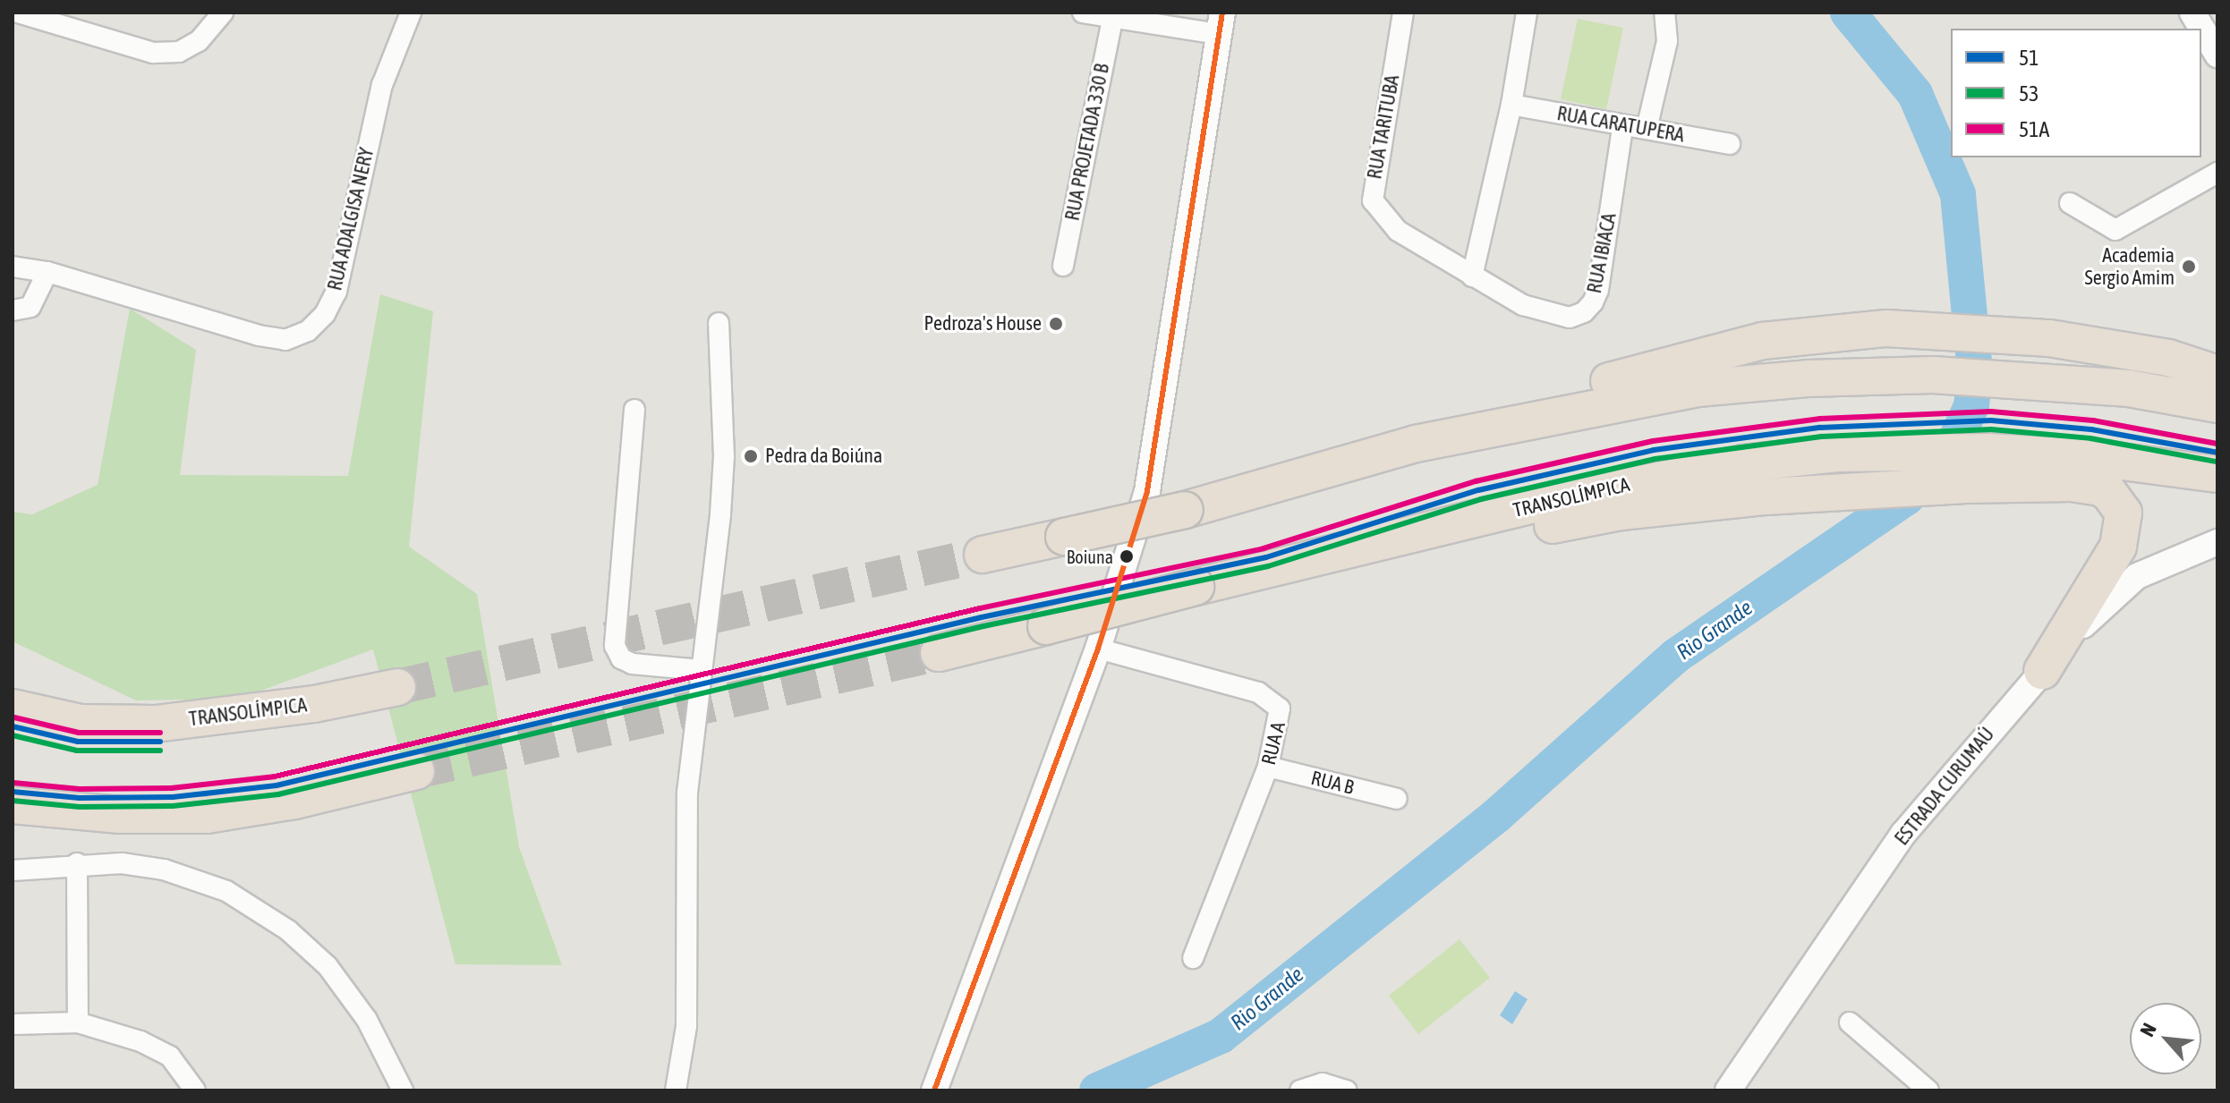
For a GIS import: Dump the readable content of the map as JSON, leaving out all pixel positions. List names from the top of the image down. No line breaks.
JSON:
{"streets":{"highway":["TRANSOLÍMPICA"],"street":["RUA CARATUPERA","RUA TARITUBA","RUA PROJETADA 330 B","RUA ADALGISA NERY","RUA IBIACA","RUA A","RUA B","ESTRADA CURUMAÚ"]},"crossings":[["RUA CARATUPERA","RUA IBIACA"],["RUA TARITUBA","RUA IBIACA"],["RUA A","RUA B"]],"water":["Rio Grande"],"places":["Academia Sergio Amim","Pedroza's House","Pedra da Boiúna","Boiuna"],"lines":["transit line 51A","transit line 51","transit line 53"],"legend":["51","53","51A"],"north":"top left"}
